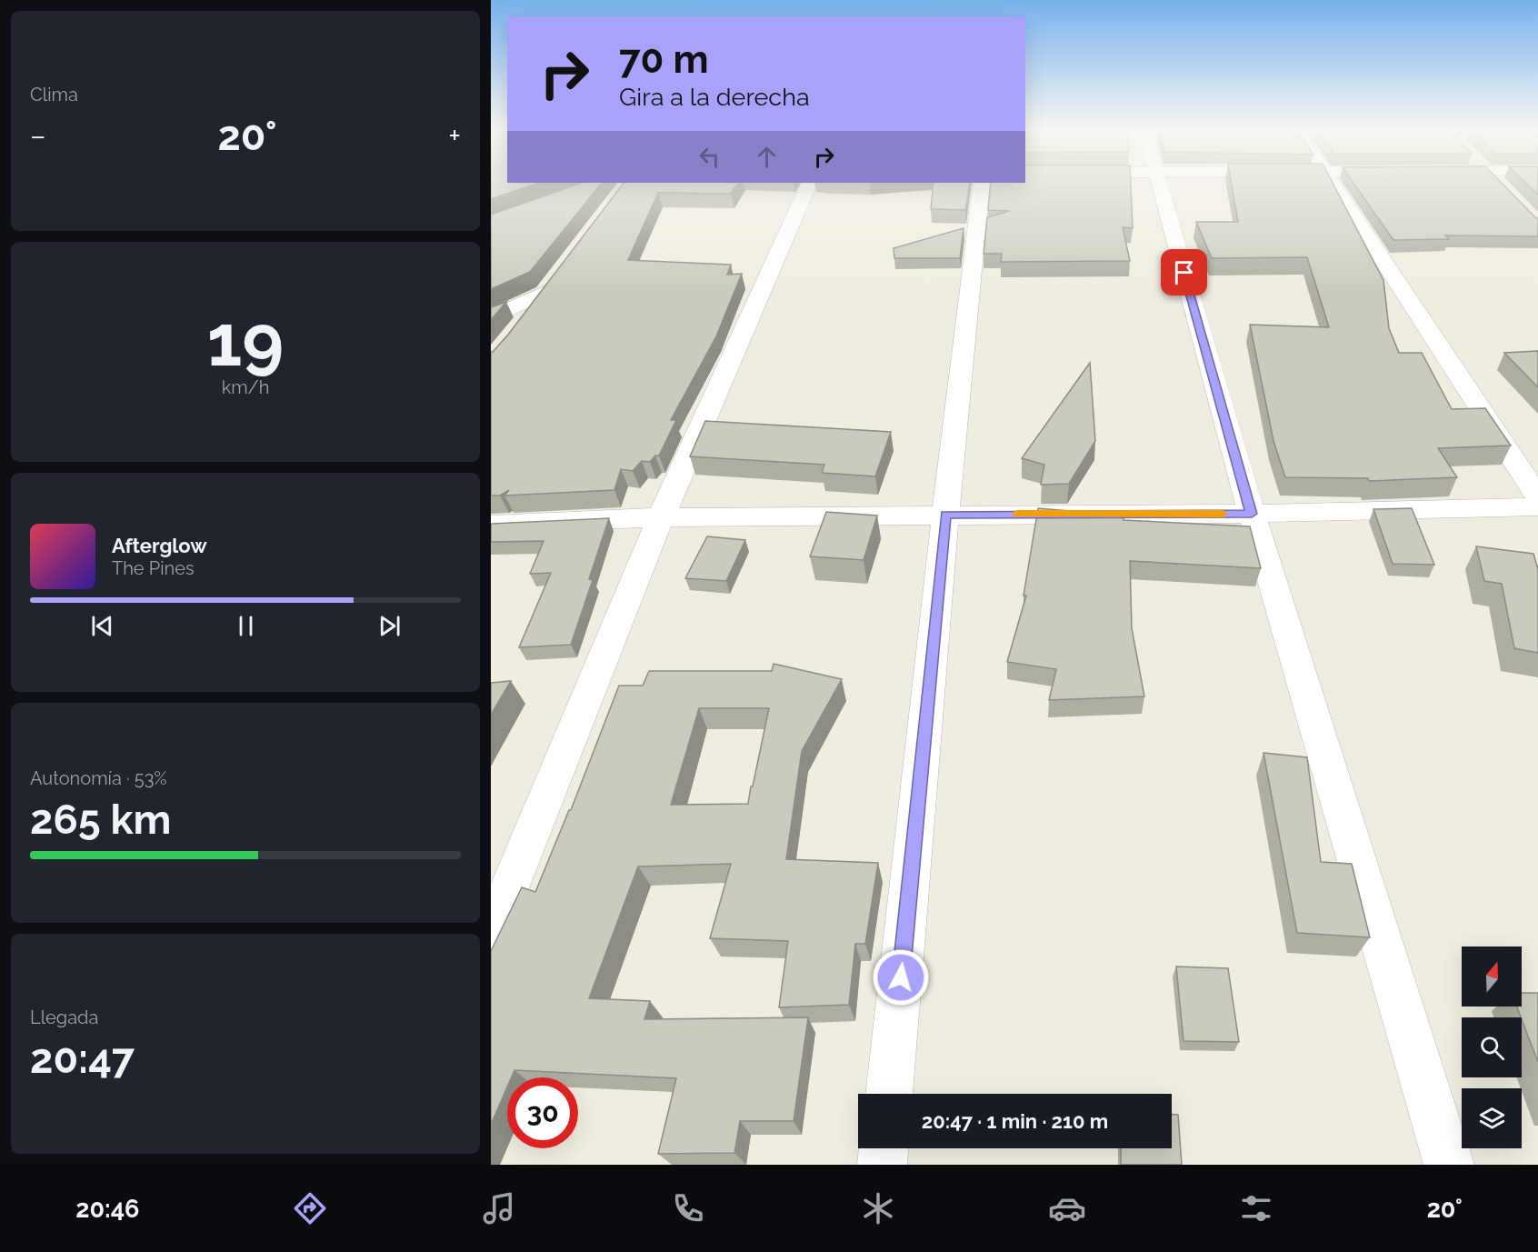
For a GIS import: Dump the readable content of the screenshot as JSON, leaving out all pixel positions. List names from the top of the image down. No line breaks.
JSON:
{"north":"top","page":{"tile":["Clima",["19","km/h"],["Autonomía · 53%","265 km"],["Llegada","20:47"]],"turn":["70 m","Gira a la derecha"],"heat":["−","20°","+"],"song":["Afterglow","The Pines"],"limit":"30","trip":"20:47 · 1 min · 210 m","tabs":["20:46","20°"]}}
